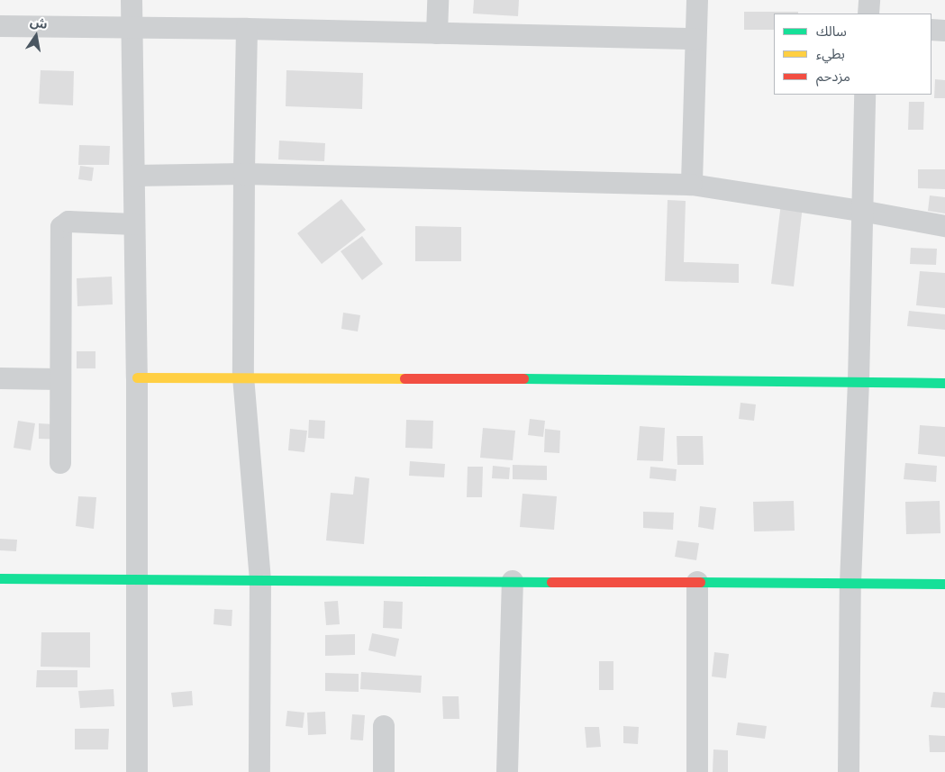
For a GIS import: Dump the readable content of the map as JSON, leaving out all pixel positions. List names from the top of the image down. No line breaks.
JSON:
{"legend":["سالك","بطيء","مزدحم"],"north":"top"}
